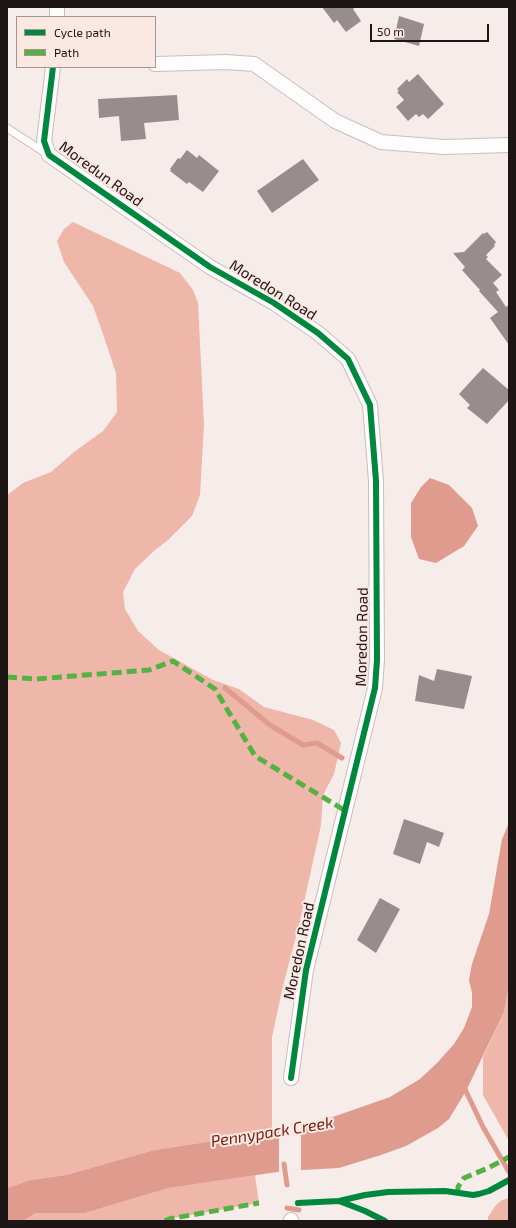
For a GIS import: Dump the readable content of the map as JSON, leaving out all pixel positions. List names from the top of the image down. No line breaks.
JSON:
{"streets":{"street":["Moredun Road","Moredon Road"]},"crossings":[["Moredun Road","Moredon Road"]],"water":["Pennypack Creek"],"legend":["Cycle path","Path"],"scale_bar":"50 m"}
